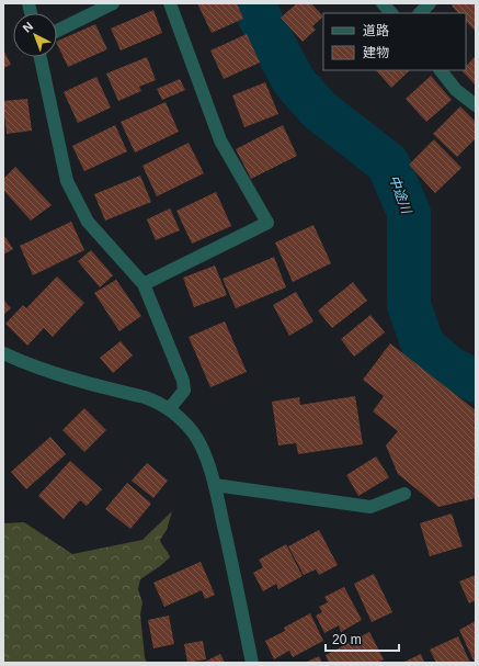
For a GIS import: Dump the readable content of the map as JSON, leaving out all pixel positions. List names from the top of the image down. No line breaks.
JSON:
{"water":["中途川"],"legend":["道路","建物"],"scale_bar":"20 m","north":"top left"}
